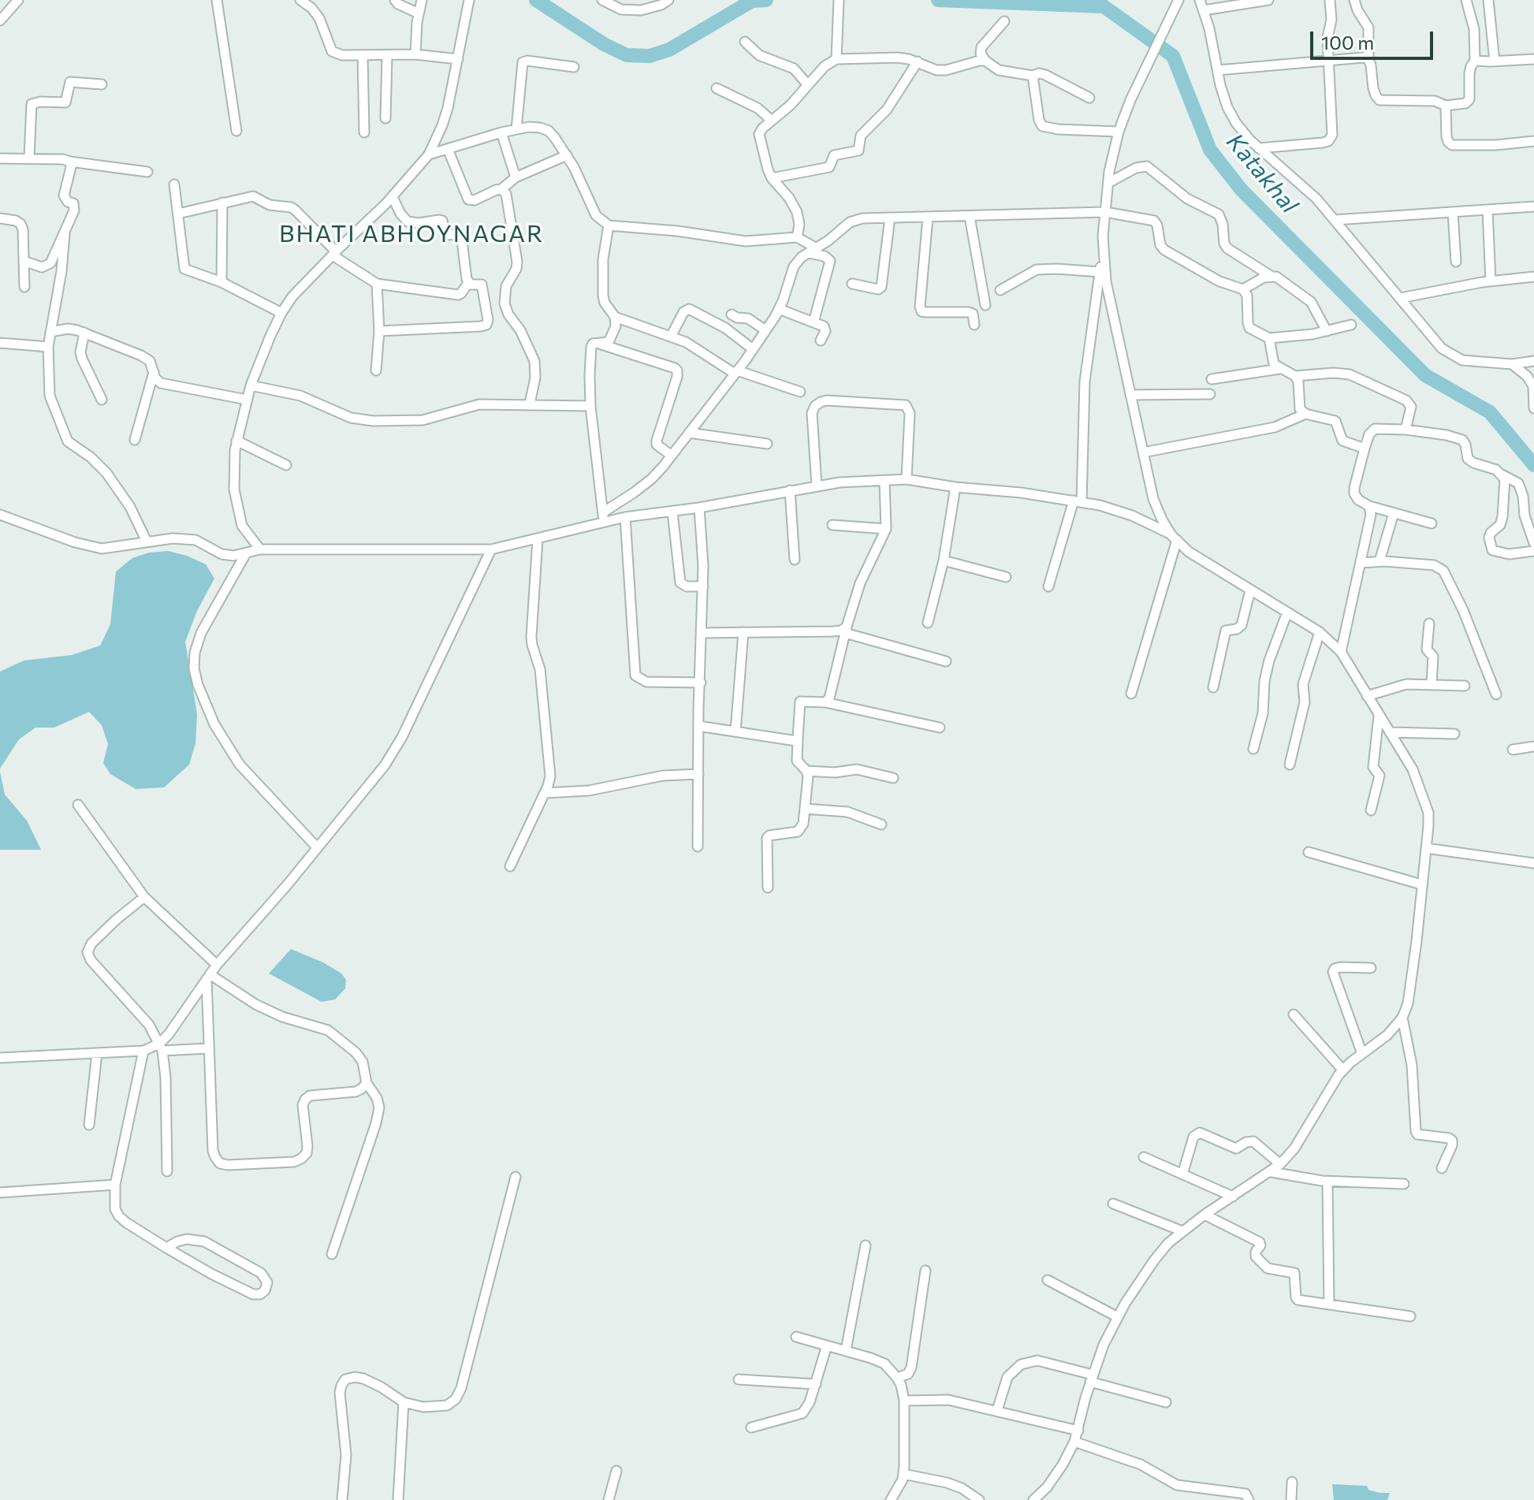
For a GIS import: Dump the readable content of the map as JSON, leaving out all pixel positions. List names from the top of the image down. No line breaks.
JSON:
{"districts":["BHATI ABHOYNAGAR"],"water":["Katakhal"],"scale_bar":"100 m"}
